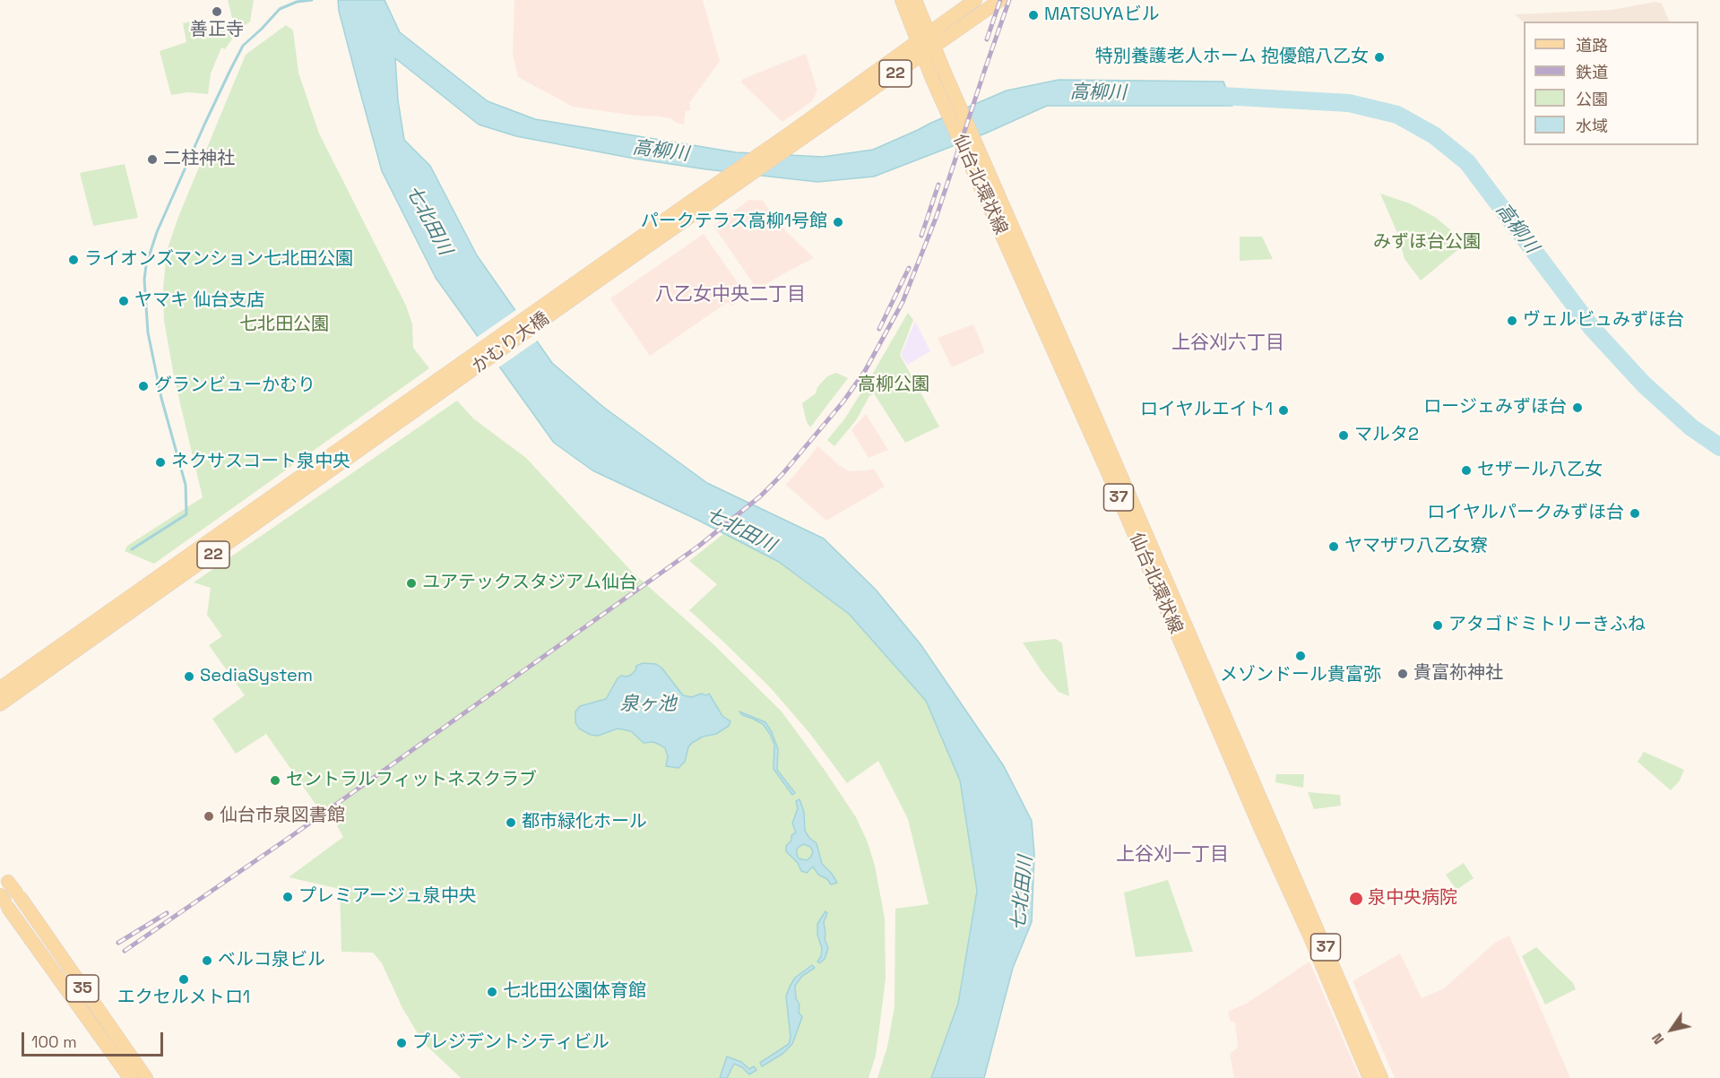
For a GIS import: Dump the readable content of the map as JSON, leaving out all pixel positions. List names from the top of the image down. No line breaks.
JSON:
{"streets":{"main road":["22","仙台北環状線","かむり大橋","37","35"]},"crossings":[["22","仙台北環状線"],["22","かむり大橋"]],"districts":["八乙女中央二丁目","上谷刈六丁目","上谷刈一丁目"],"water":["高柳川","七北田川","泉ヶ池"],"parks":["みずほ台公園","七北田公園","高柳公園"],"places":["善正寺","MATSUYAビル","特別養護老人ホーム 抱優館八乙女","二柱神社","パークテラス高柳1号館","ライオンズマンション七北田公園","ヤマキ 仙台支店","ヴェルビュみずほ台","グランビューかむり","ロージェみずほ台","ロイヤルエイト1","マルタ2","ネクサスコート泉中央","セザール八乙女","ロイヤルパークみずほ台","ヤマザワ八乙女寮","ユアテックスタジアム仙台","アタゴドミトリーきふね","メゾンドール貴富弥","貴富祢神社","SediaSystem","セントラルフィットネスクラブ","仙台市泉図書館","都市緑化ホール","プレミアージュ泉中央","泉中央病院","ベルコ泉ビル","エクセルメトロ1","七北田公園体育館","プレジデントシティビル"],"legend":["道路","鉄道","公園","水域"],"scale_bar":"100 m","north":"bottom left"}
